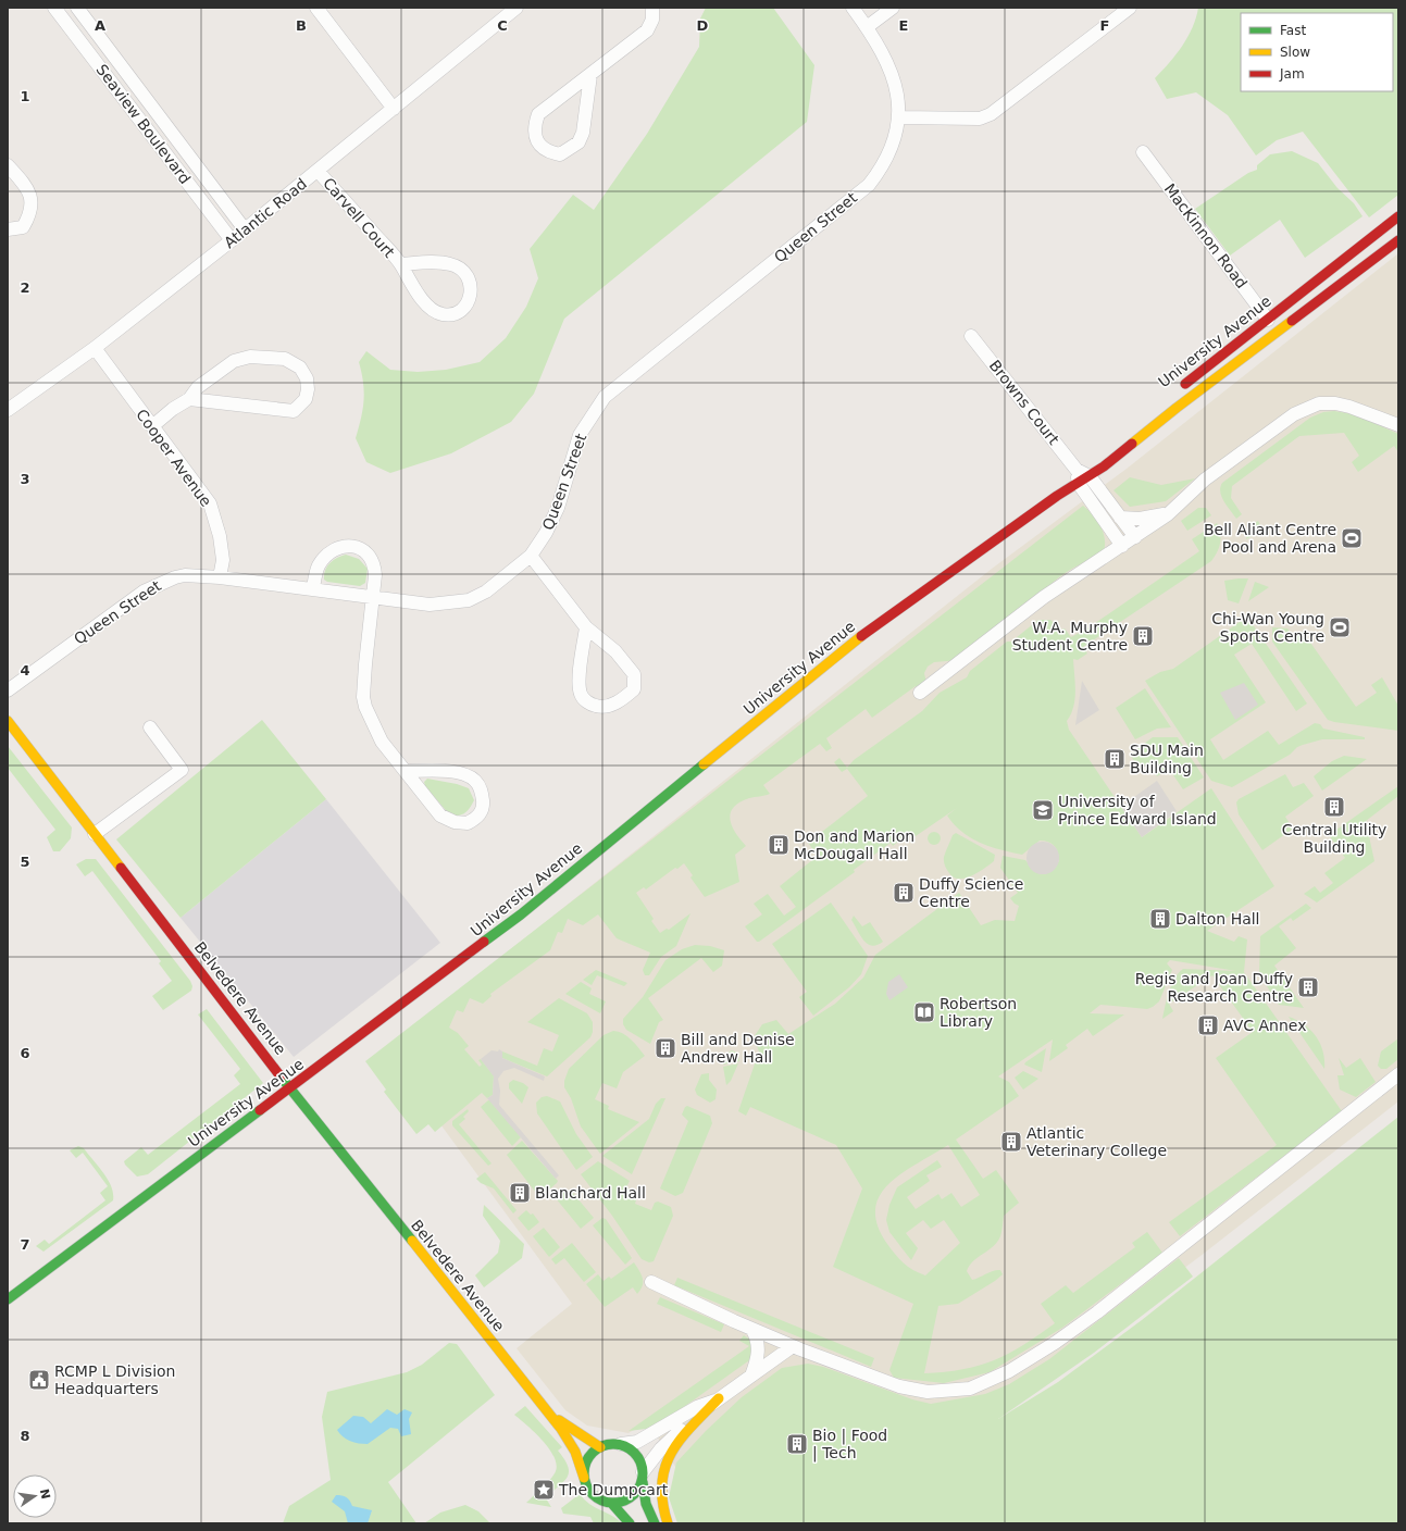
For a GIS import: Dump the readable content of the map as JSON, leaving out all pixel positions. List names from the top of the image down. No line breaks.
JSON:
{"streets":{"main road":["University Avenue","Belvedere Avenue"],"street":["Seaview Boulevard","Atlantic Road","Carvell Court","Queen Street","MacKinnon Road","Browns Court","Cooper Avenue"]},"crossings":[["Seaview Boulevard","Atlantic Road"],["Atlantic Road","Carvell Court"],["Atlantic Road","Cooper Avenue"],["Queen Street","Cooper Avenue"],["MacKinnon Road","University Avenue"],["University Avenue","Browns Court"],["University Avenue","Belvedere Avenue"]],"places":{"sports":["Bell Aliant Centre Pool and Arena","Chi-Wan Young Sports Centre"],"building":["W.A. Murphy Student Centre","SDU Main Building","Central Utility Building","Don and Marion McDougall Hall","Duffy Science Centre","Dalton Hall","Regis and Joan Duffy Research Centre","AVC Annex","Bill and Denise Andrew Hall","Atlantic Veterinary College","Blanchard Hall","Bio | Food | Tech"],"school or university":["University of Prince Edward Island"],"library":["Robertson Library"],"public building":["RCMP L Division Headquarters"],"place":["The Dumpcart"]},"legend":["Fast","Slow","Jam"],"north":"right","grid":{"columns":["A","B","C","D","E","F"],"rows":["1","2","3","4","5","6","7","8"]}}
